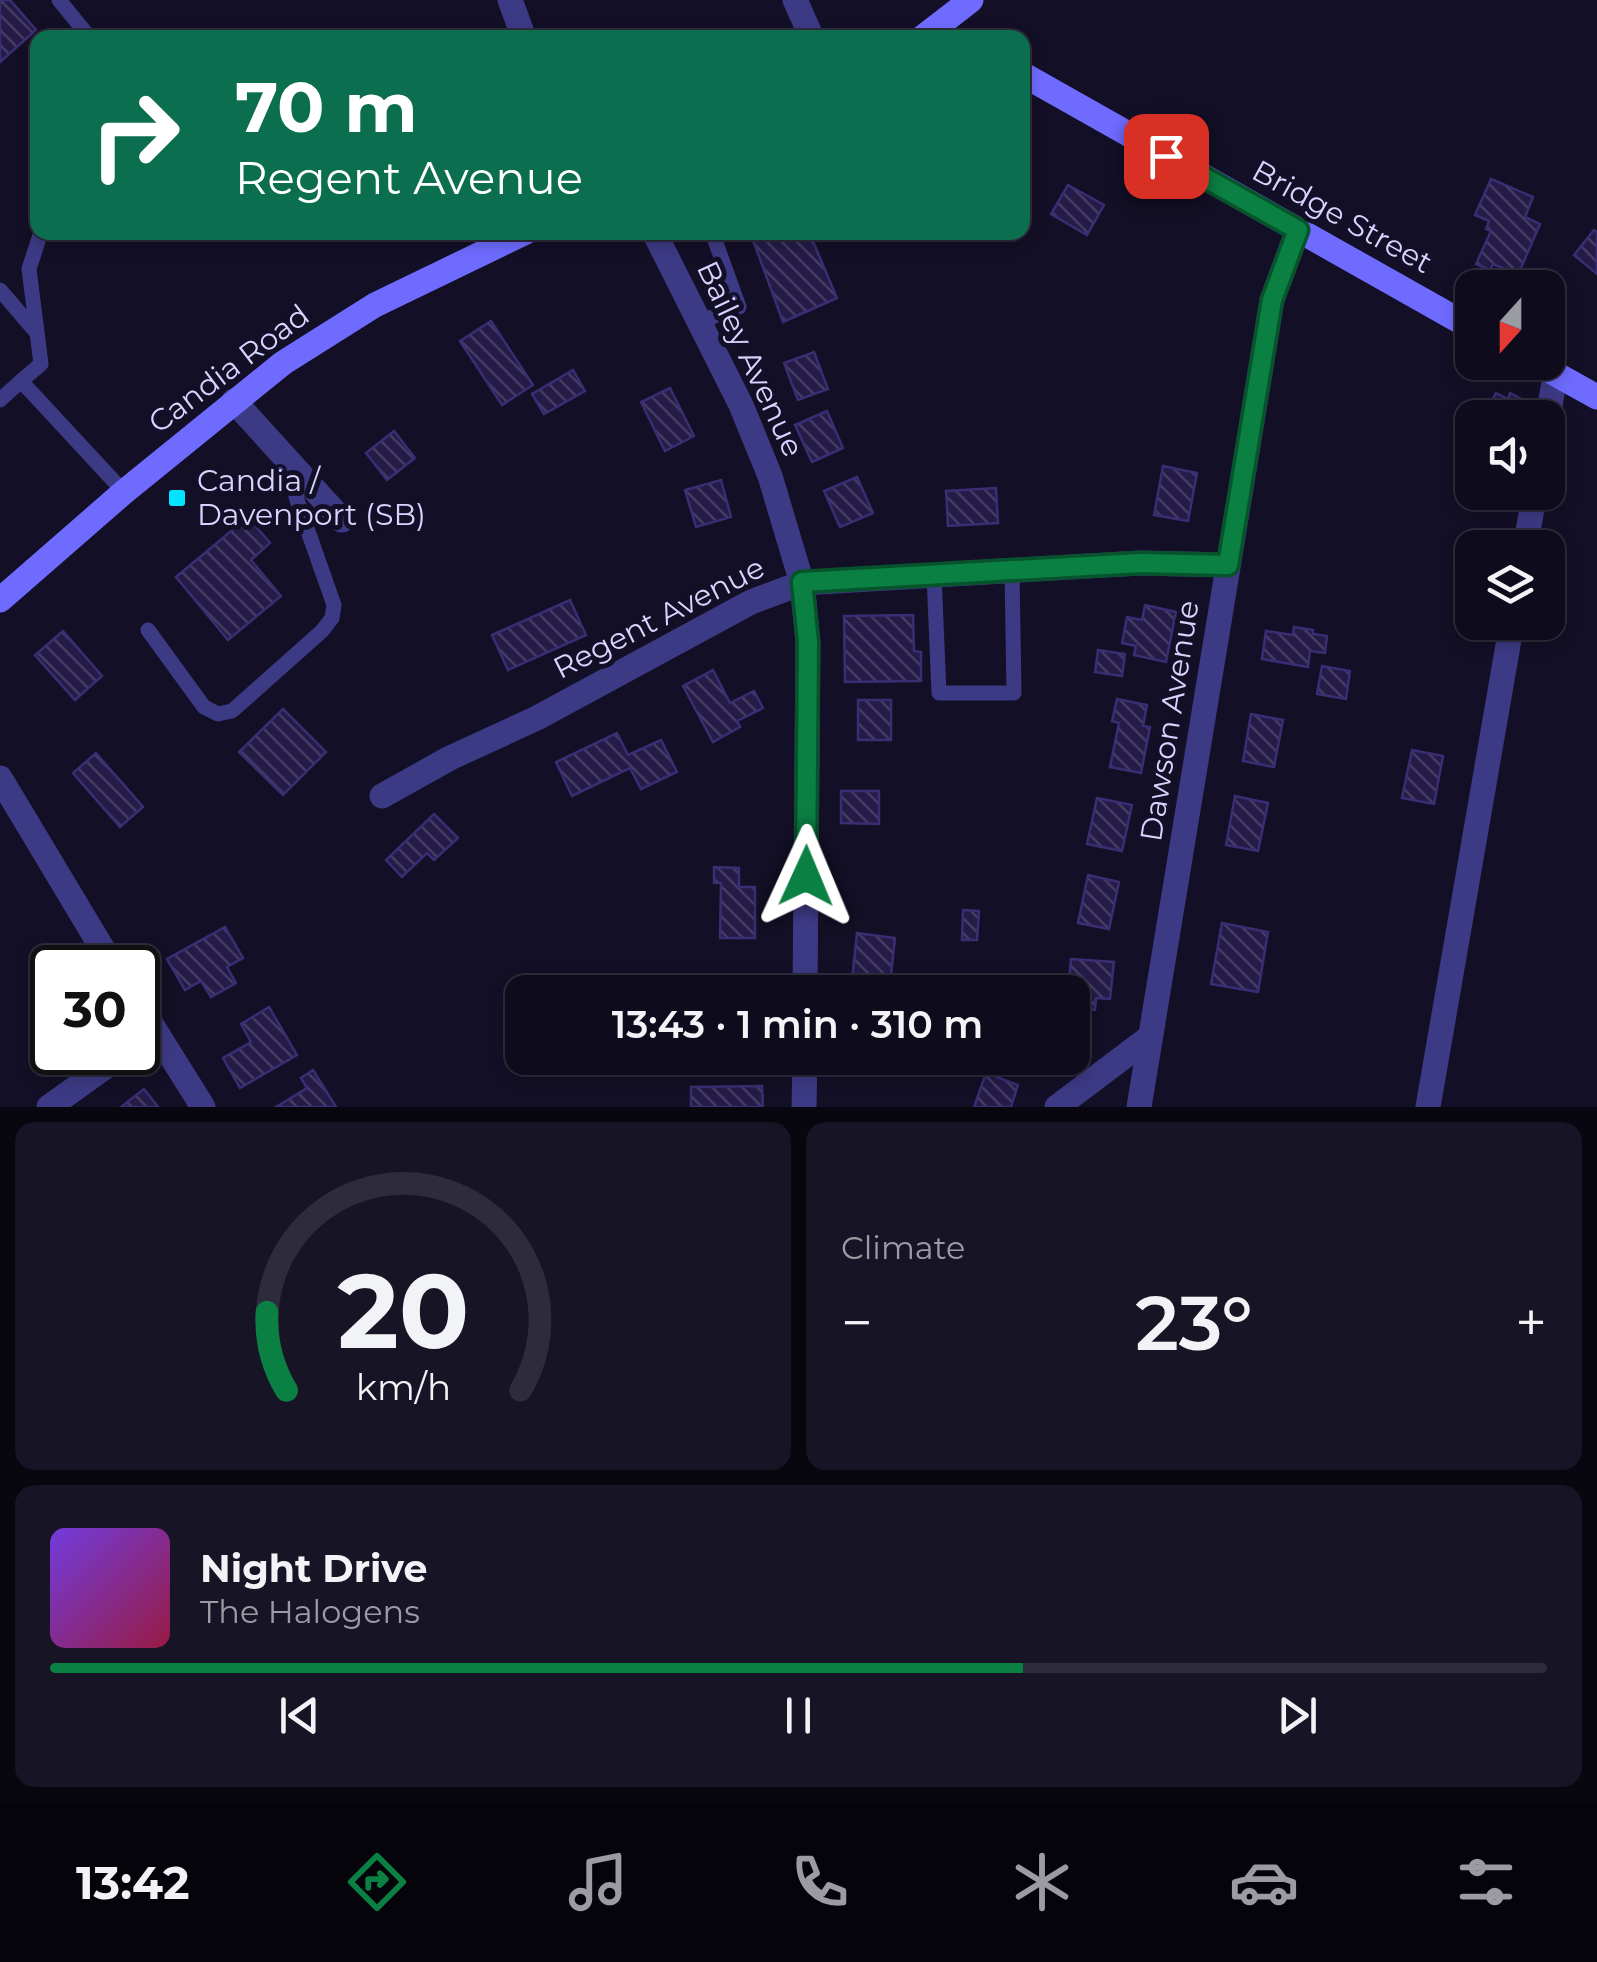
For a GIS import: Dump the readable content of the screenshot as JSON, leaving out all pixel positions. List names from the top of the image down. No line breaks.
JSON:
{"streets":{"main road":["Bridge Street","Candia Road"],"street":["Bailey Avenue","Regent Avenue","Dawson Avenue"]},"crossings":[["Bridge Street","Dawson Avenue"],["Bailey Avenue","Regent Avenue"],["Regent Avenue","Dawson Avenue"]],"places":{"transit":["Candia / Davenport (SB)"]},"north":"bottom","page":{"turn":["70 m","Regent Avenue"],"limit":"30","trip":"13:43 · 1 min · 310 m","tile":"Climate","heat":["−","23°","+"],"song":["Night Drive","The Halogens"],"tabs":"13:42","gauge":["20","km/h"]}}
